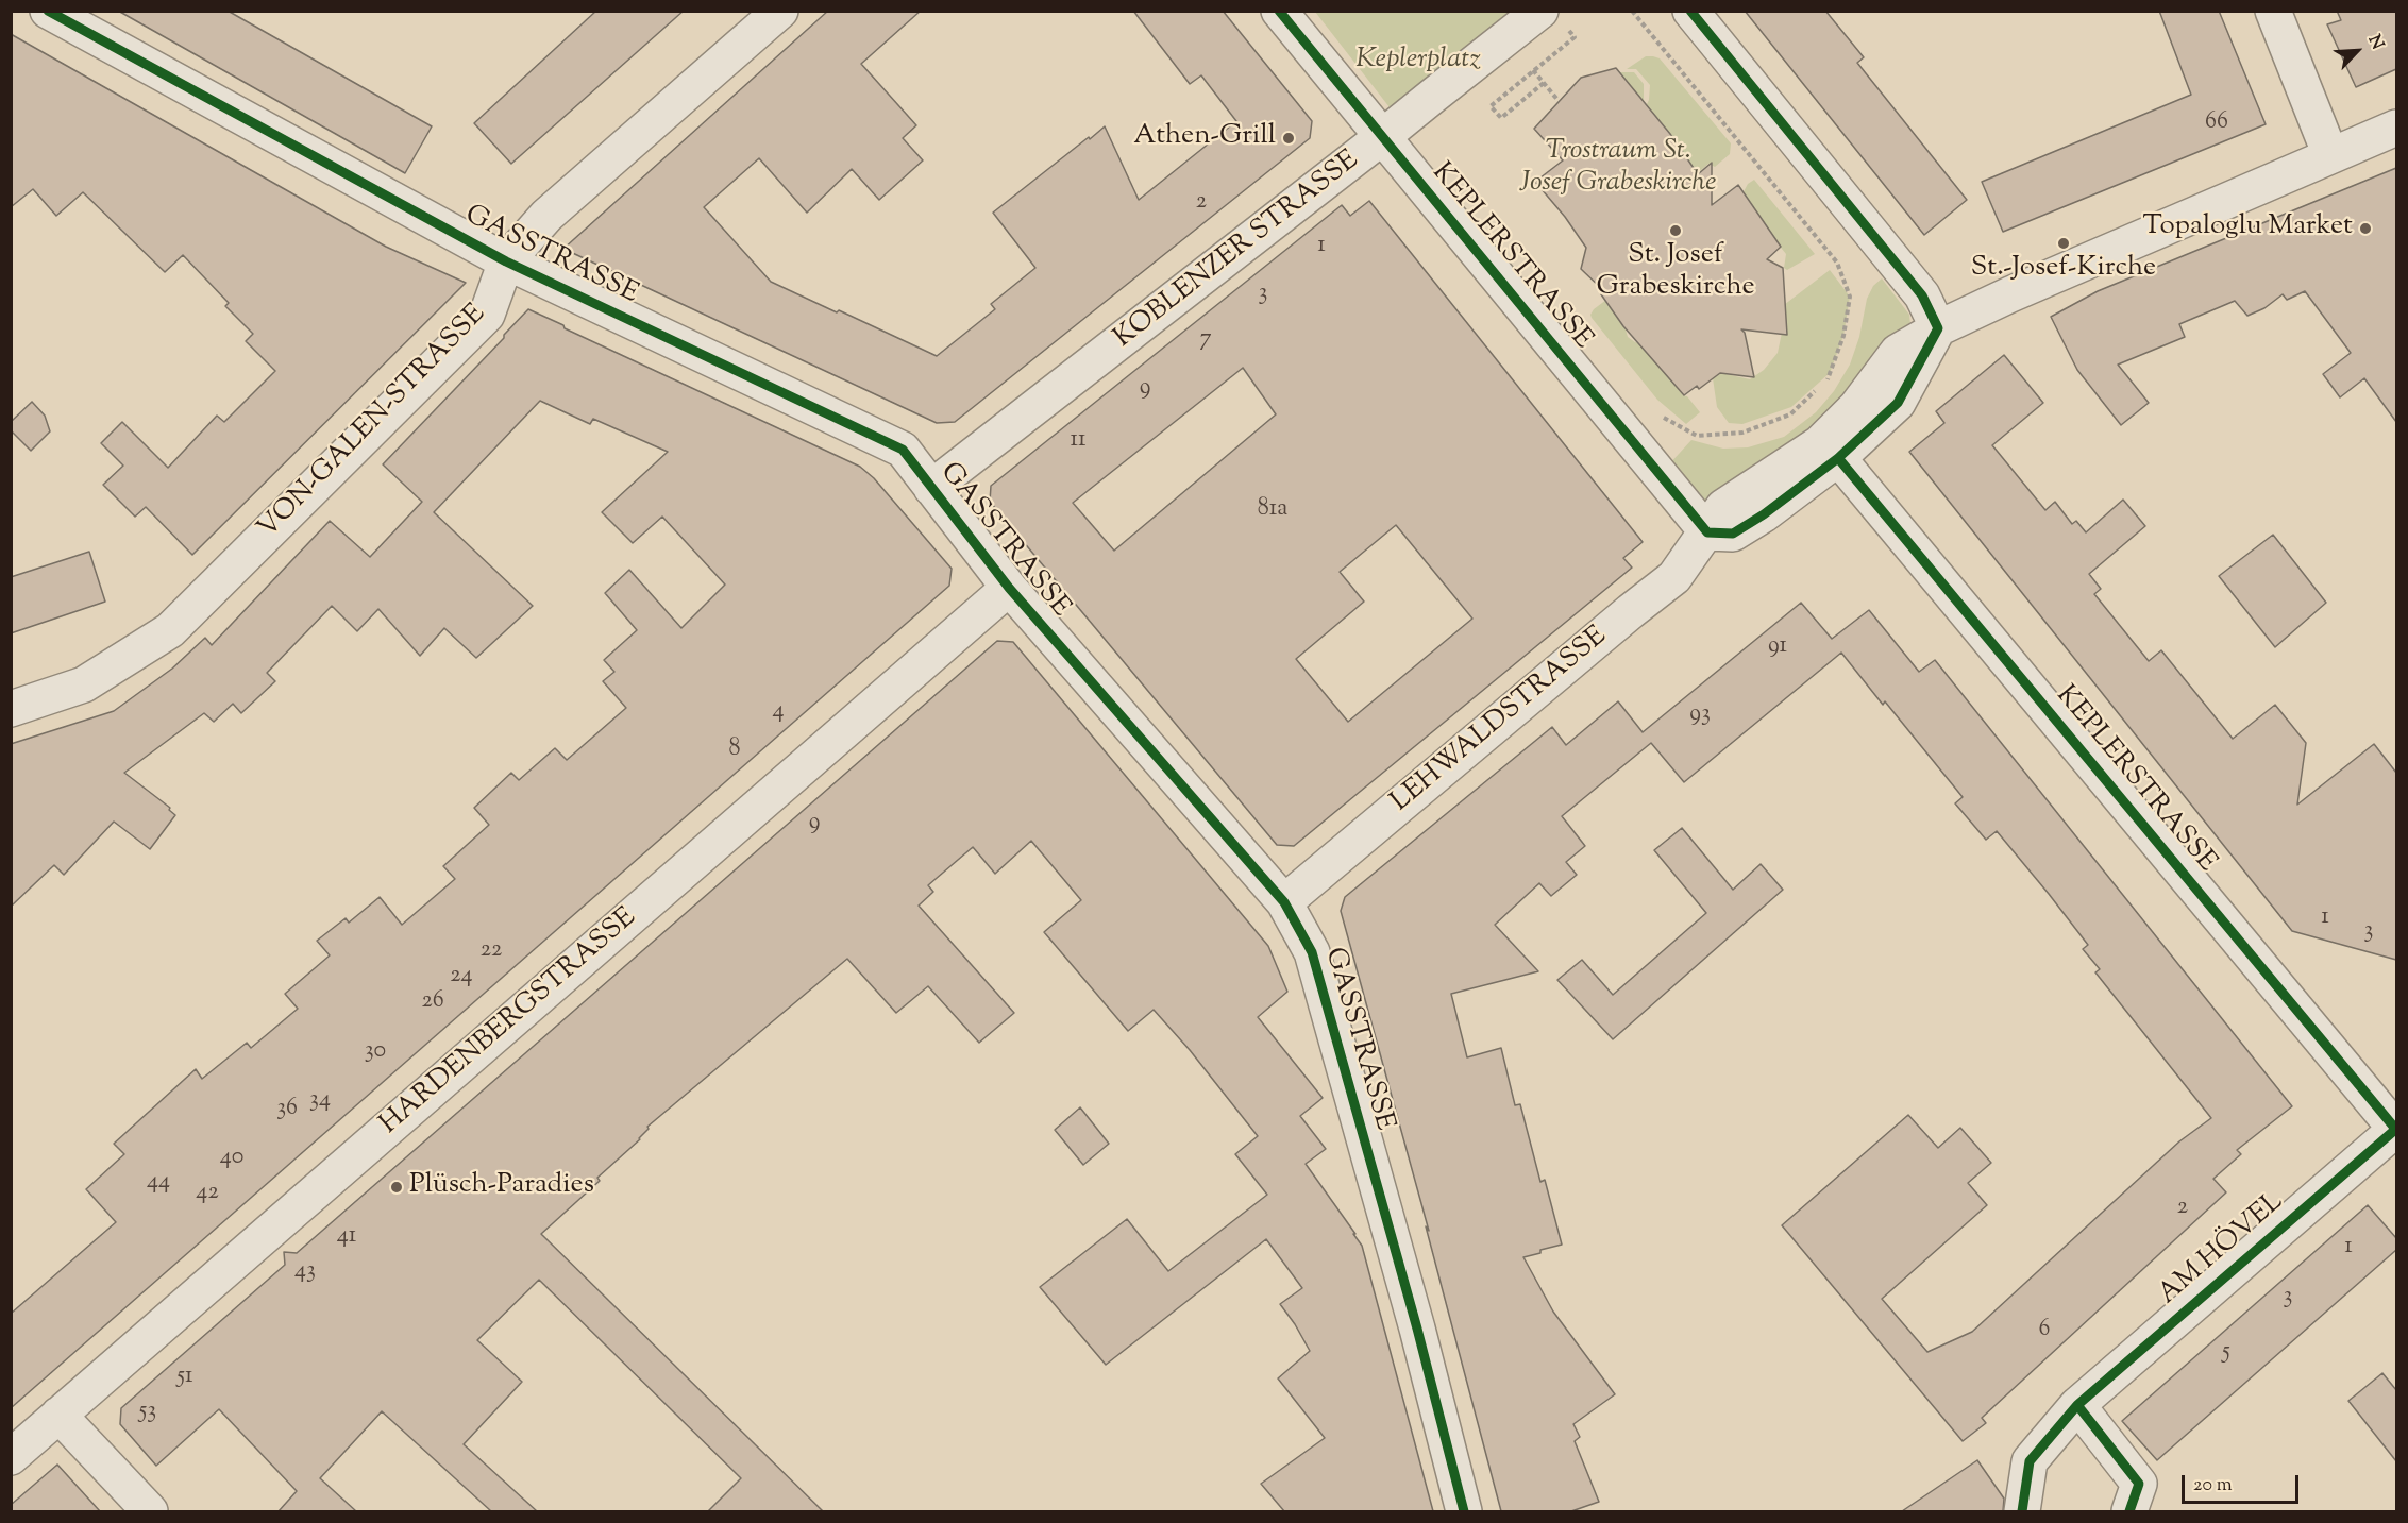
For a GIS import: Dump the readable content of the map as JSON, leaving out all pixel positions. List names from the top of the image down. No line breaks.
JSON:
{"streets":{"street":["KOBLENZER STRASSE","GASSTRASSE","KEPLERSTRASSE","VON-GALEN-STRASSE","LEHWALDSTRASSE","HARDENBERGSTRASSE","AM HÖVEL"]},"crossings":[["KOBLENZER STRASSE","GASSTRASSE"],["KOBLENZER STRASSE","KEPLERSTRASSE"],["GASSTRASSE","VON-GALEN-STRASSE"],["GASSTRASSE","LEHWALDSTRASSE"],["GASSTRASSE","HARDENBERGSTRASSE"],["KEPLERSTRASSE","LEHWALDSTRASSE"],["KEPLERSTRASSE","AM HÖVEL"]],"parks":["Keplerplatz","Trostraum St. Josef Grabeskirche"],"places":["Athen-Grill","Topaloglu Market","St. Josef Grabeskirche","St.-Josef-Kirche","Plüsch-Paradies"],"house_numbers":["66","2","1","3","7","9","11","81a","91","4","93","8","9","1","3","22","24","26","30","34","36","40","44","42","2","41","1","43","3","6","5","51","53"],"scale_bar":"20 m","north":"top right"}
